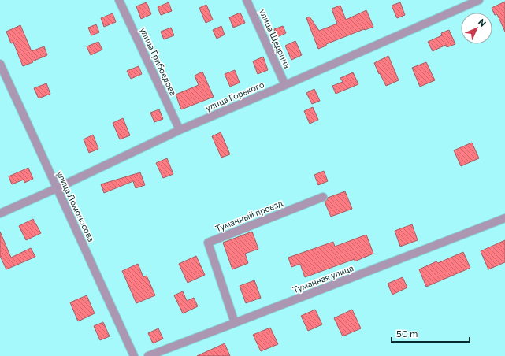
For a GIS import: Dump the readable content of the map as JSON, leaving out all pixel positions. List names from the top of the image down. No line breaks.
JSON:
{"streets":{"street":["улица Щедрина","улица Грибоедова","улица Горького","улица Ломоносова","Туманный проезд","Туманная улица"]},"crossings":[["улица Щедрина","улица Горького"],["улица Грибоедова","улица Горького"],["улица Горького","улица Ломоносова"],["Туманный проезд","Туманная улица"]],"scale_bar":"50 m","north":"top right"}
